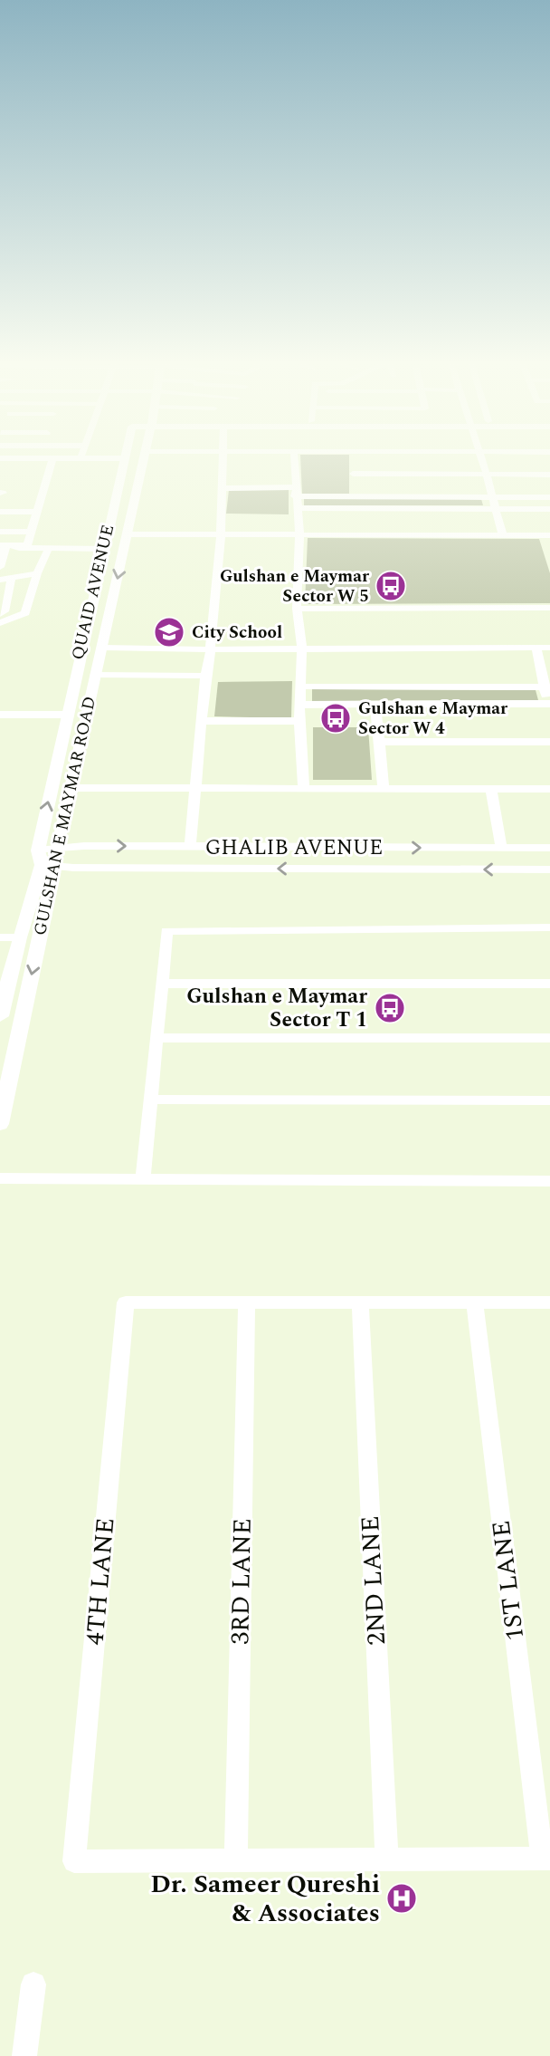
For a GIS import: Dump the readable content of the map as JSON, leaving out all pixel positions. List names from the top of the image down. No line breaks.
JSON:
{"streets":{"main road":["QUAID AVENUE","GULSHAN E MAYMAR ROAD"],"street":["GHALIB AVENUE","2ND LANE","1ST LANE","4TH LANE","3RD LANE"]},"crossings":[["QUAID AVENUE","GULSHAN E MAYMAR ROAD"],["QUAID AVENUE","GHALIB AVENUE"],["GULSHAN E MAYMAR ROAD","GHALIB AVENUE"],["4TH LANE","3RD LANE"]],"places":{"bus stop":["Gulshan e Maymar Sector W 5","Gulshan e Maymar Sector W 4","Gulshan e Maymar Sector T 1"],"school or university":["City School"],"hospital":["Dr. Sameer Qureshi & Associates"]}}
